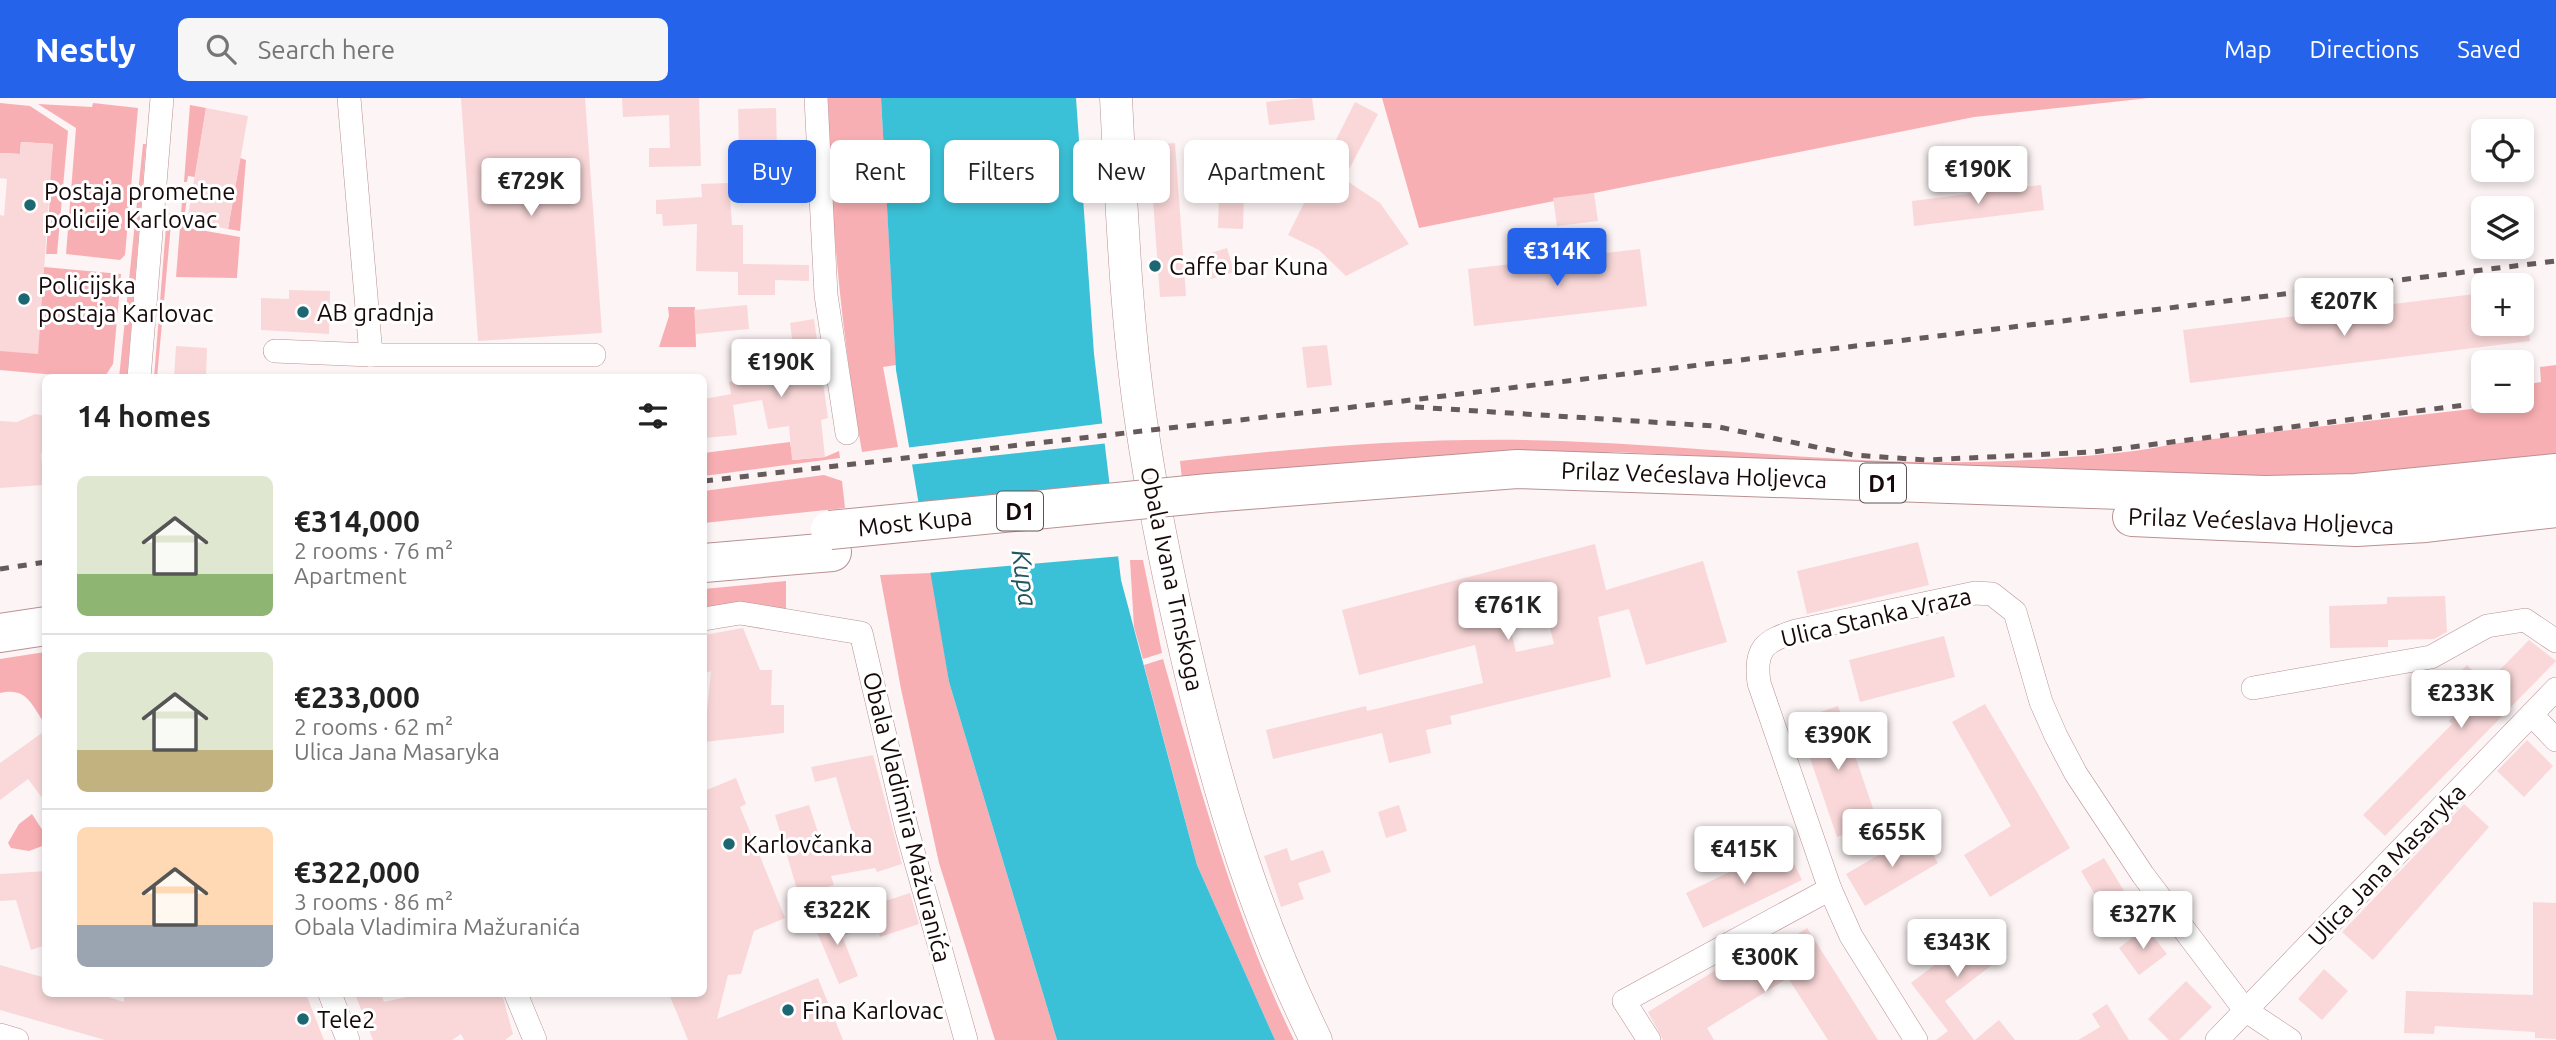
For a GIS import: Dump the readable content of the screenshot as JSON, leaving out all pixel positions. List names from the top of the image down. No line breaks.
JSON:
{"streets":{"highway":["Prilaz Većeslava Holjevca","D1","Most Kupa"],"street":["Obala Ivana Trnskoga","Ulica Stanka Vraza","Obala Vladimira Mažuranića","Ulica Jana Masaryka"]},"crossings":[["Prilaz Većeslava Holjevca","Most Kupa"],["D1","Most Kupa"],["Ulica Stanka Vraza","Ulica Jana Masaryka"]],"water":["Kupa"],"places":["Postaja prometne policije Karlovac","Caffe bar Kuna","Policijska postaja Karlovac","AB gradnja","Karlovčanka","Fina Karlovac","Tele2"],"page":{"header":"Nestly","search":"Search here","nav":["Map","Directions","Saved"],"map_buttons":["+","−"],"chip":["Buy","Rent","Filters","New","Apartment"],"price":["€190K","€729K","€314K","€207K","€190K","€761K","€233K","€390K","€655K","€415K","€322K","€327K","€343K","€300K"],"heading":"14 homes","list":[{"name":"€314,000","note":"2 rooms · 76 m² · Apartment"},{"name":"€233,000","note":"2 rooms · 62 m² · Ulica Jana Masaryka"},{"name":"€322,000","note":"3 rooms · 86 m² · Obala Vladimira Mažuranića"}]}}
